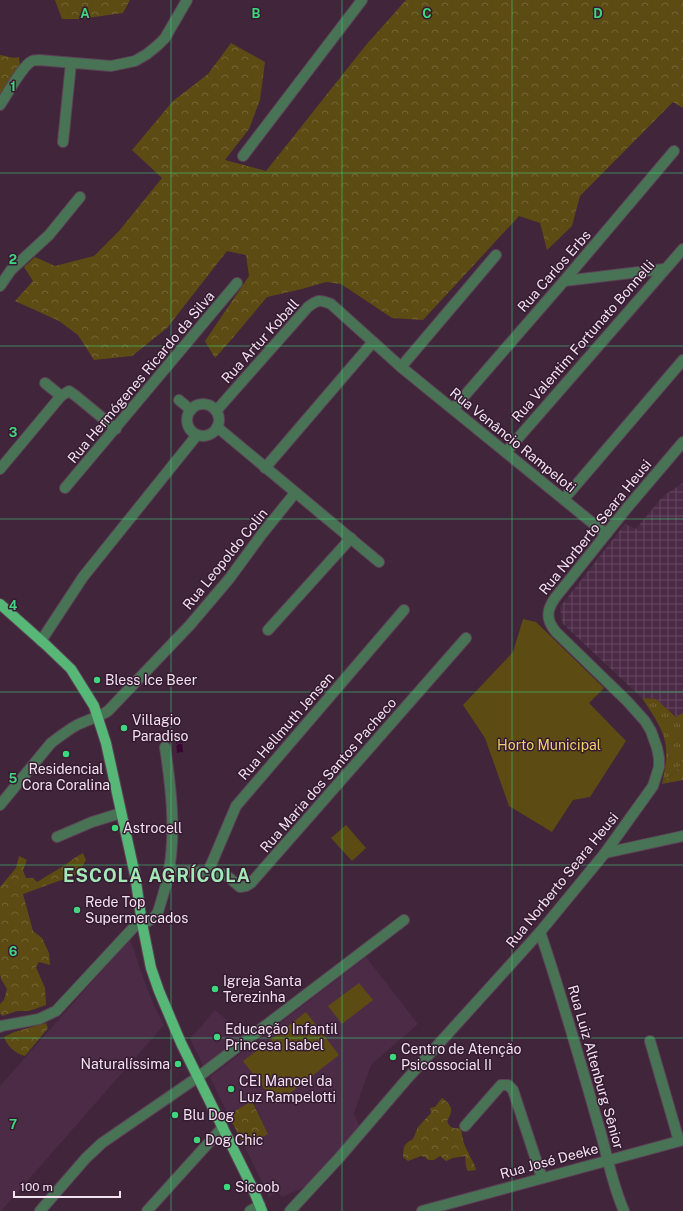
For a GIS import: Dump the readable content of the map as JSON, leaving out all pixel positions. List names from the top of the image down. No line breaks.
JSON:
{"streets":{"street":["Rua Carlos Erbs","Rua Artur Koball","Rua Valentim Fortunato Bonnelli","Rua Hermógenes Ricardo da Silva","Rua Venâncio Rampeloti","Rua Norberto Seara Heusi","Rua Leopoldo Colin","Rua Hellmuth Jensen","Rua Maria dos Santos Pacheco","Rua Luiz Altenburg Sênior","Rua José Deeke"]},"crossings":[["Rua Carlos Erbs","Rua Venâncio Rampeloti"],["Rua Artur Koball","Rua Venâncio Rampeloti"],["Rua Valentim Fortunato Bonnelli","Rua Venâncio Rampeloti"],["Rua Venâncio Rampeloti","Rua Norberto Seara Heusi"],["Rua Norberto Seara Heusi","Rua Luiz Altenburg Sênior"],["Rua Hellmuth Jensen","Rua Maria dos Santos Pacheco"],["Rua Luiz Altenburg Sênior","Rua José Deeke"]],"districts":["ESCOLA AGRÍCOLA"],"parks":["Horto Municipal"],"places":["Bless Ice Beer","Villagio Paradiso","Residencial Cora Coralina","Astrocell","Rede Top Supermercados","Igreja Santa Terezinha","Educação Infantil Princesa Isabel","Centro de Atenção Psicossocial II","Naturalíssima","CEI Manoel da Luz Rampelotti","Blu Dog","Dog Chic","Sicoob"],"scale_bar":"100 m","grid":{"columns":["A","B","C","D"],"rows":["1","2","3","4","5","6","7"]}}
